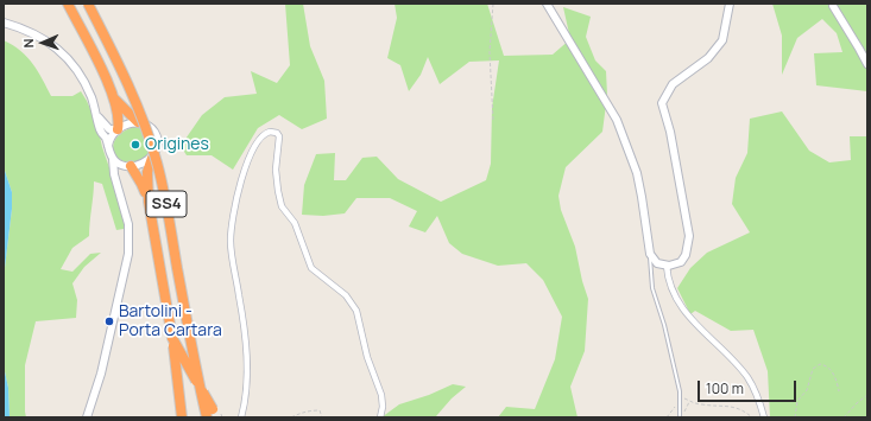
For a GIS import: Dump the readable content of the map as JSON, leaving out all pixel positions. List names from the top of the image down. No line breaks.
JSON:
{"streets":{"highway":["SS4"]},"places":["Origines","Bartolini - Porta Cartara"],"scale_bar":"100 m","north":"left"}
